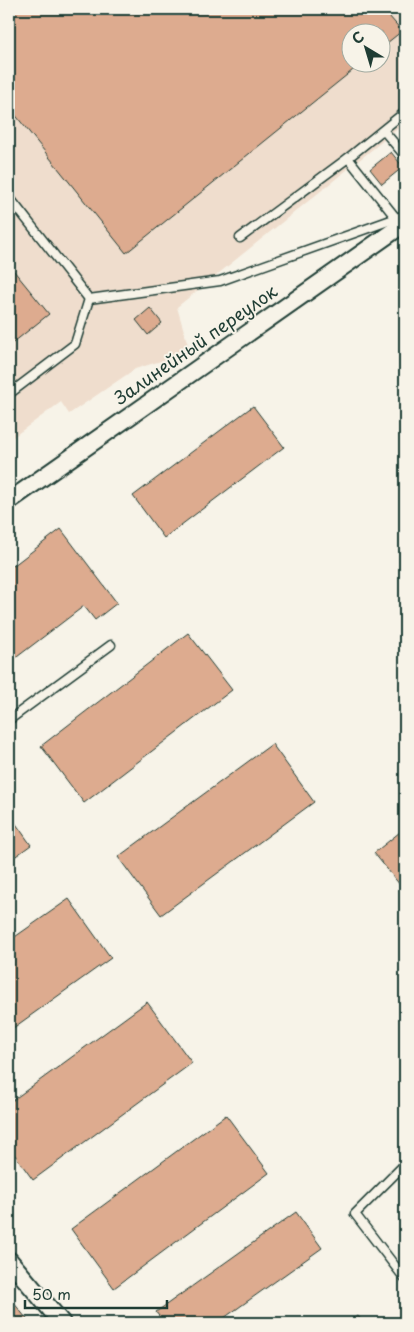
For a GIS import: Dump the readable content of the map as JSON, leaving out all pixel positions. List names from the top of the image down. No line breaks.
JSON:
{"streets":{"street":["Залинейный переулок"]},"scale_bar":"50 m","north":"top left"}
